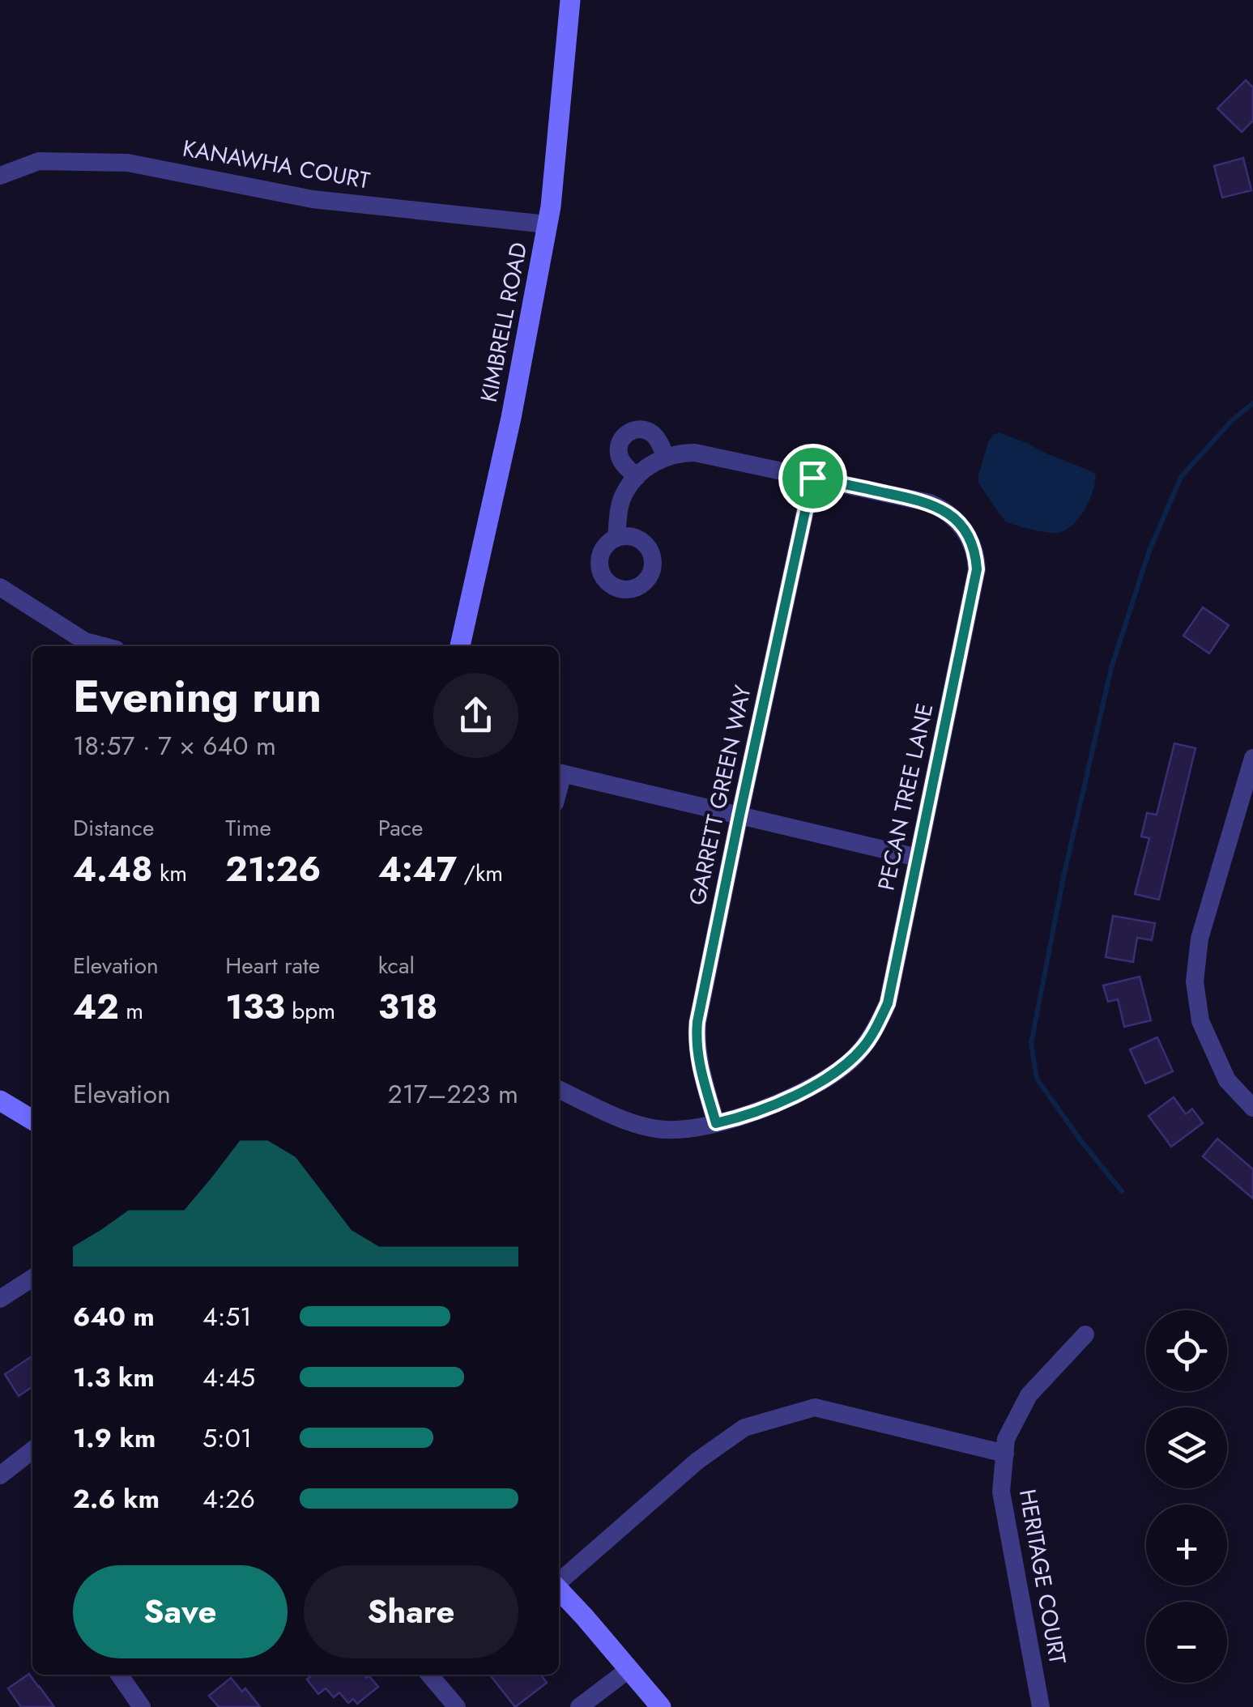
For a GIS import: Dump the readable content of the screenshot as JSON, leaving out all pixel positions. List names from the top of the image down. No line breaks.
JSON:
{"streets":{"street":["KANAWHA COURT","KIMBRELL ROAD","GARRETT GREEN WAY","PECAN TREE LANE","HERITAGE COURT"]},"crossings":[["KANAWHA COURT","KIMBRELL ROAD"],["GARRETT GREEN WAY","PECAN TREE LANE"]],"page":{"heading":["Evening run","18:57 · 7 × 640 m"],"stats":[["Distance","4.48 km"],["Time","21:26"],["Pace","4:47 /km"],["Elevation","42 m"],["Heart rate","133 bpm"],["kcal","318"]],"chart":["Elevation","217–223 m"],"list":[{"name":"640 m","note":"4:51"},{"name":"1.3 km","note":"4:45"},{"name":"1.9 km","note":"5:01"},{"name":"2.6 km","note":"4:26"}],"map_buttons":["+","−"],"buttons":["Save","Share"]}}
